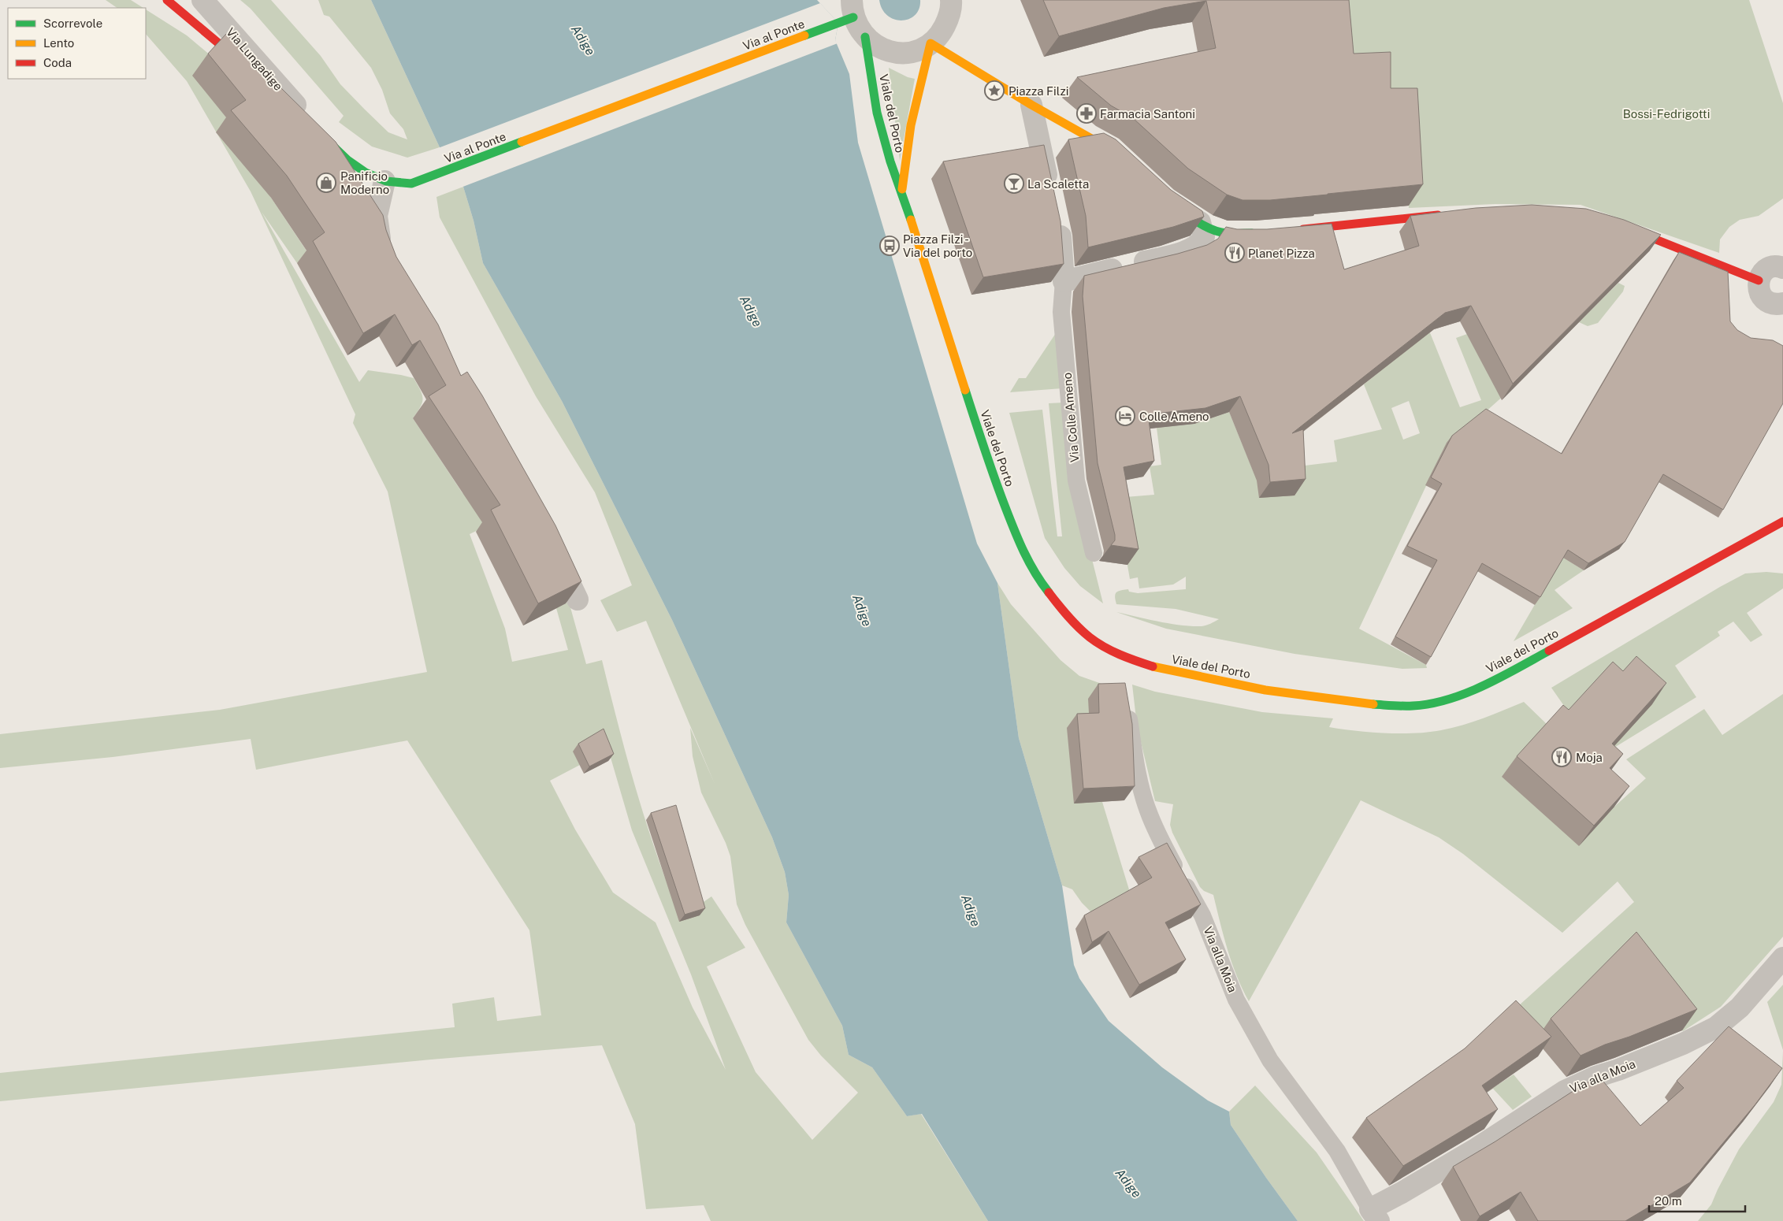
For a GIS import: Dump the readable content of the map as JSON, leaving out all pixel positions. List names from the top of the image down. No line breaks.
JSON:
{"streets":{"street":["Via al Ponte","Via Lungadige","Viale del Porto","Via Colle Ameno","Via alla Moia"]},"water":["Adige"],"parks":["Bossi-Fedrigotti"],"places":{"place":["Piazza Filzi"],"pharmacy":["Farmacia Santoni"],"shop":["Panificio Moderno"],"bar":["La Scaletta"],"bus stop":["Piazza Filzi - Via del porto"],"restaurant":["Planet Pizza","Moja"],"hotel":["Colle Ameno"]},"legend":["Scorrevole","Lento","Coda"],"scale_bar":"20 m"}
